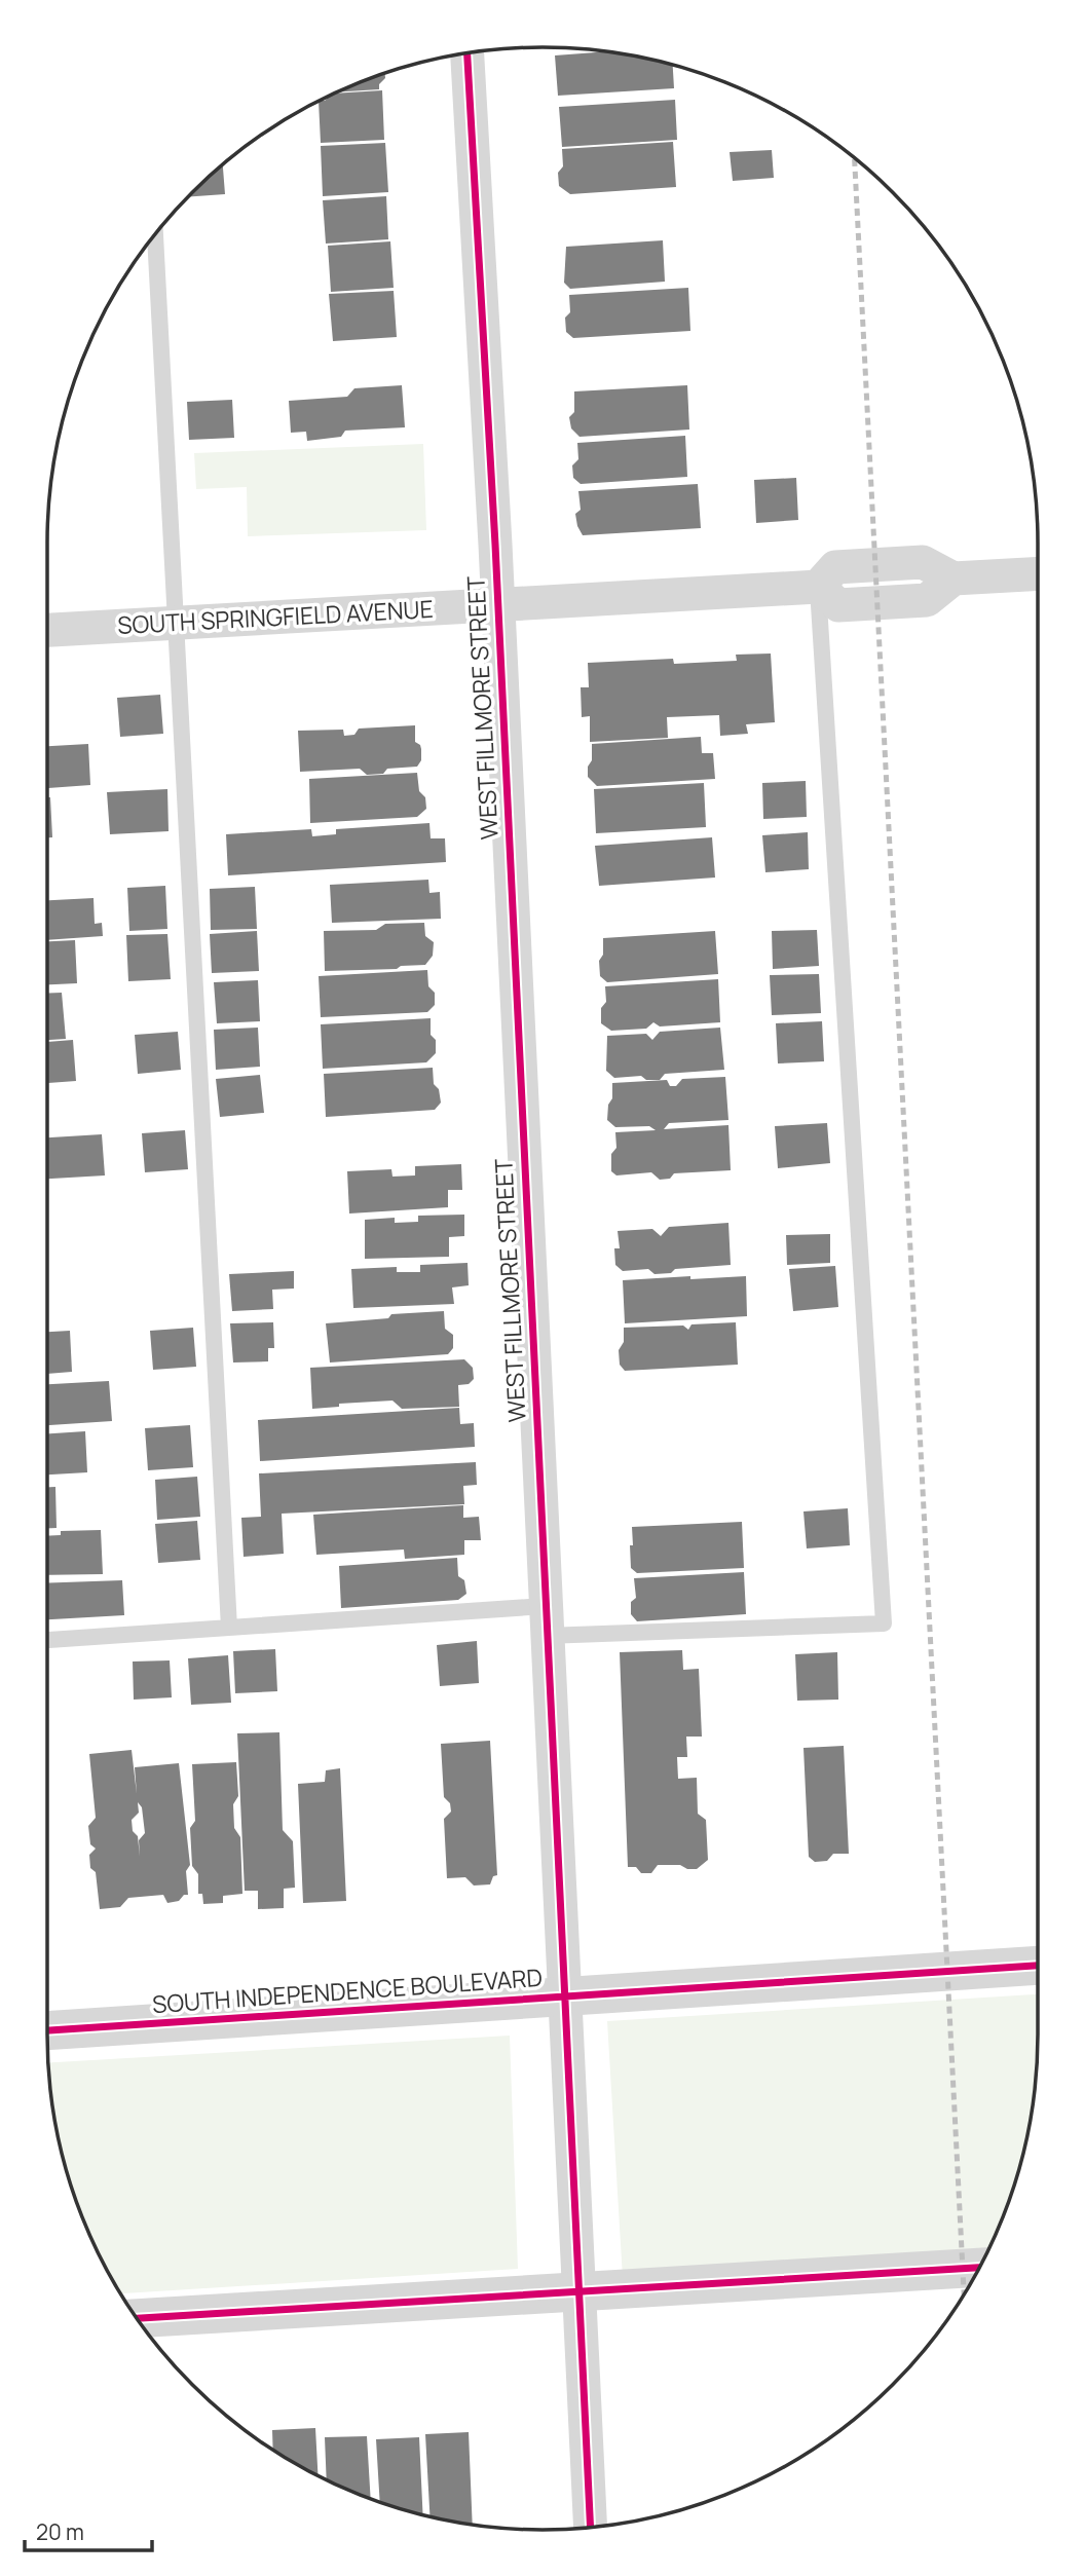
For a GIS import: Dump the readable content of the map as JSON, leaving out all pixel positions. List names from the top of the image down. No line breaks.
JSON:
{"streets":{"street":["SOUTH SPRINGFIELD AVENUE","WEST FILLMORE STREET","SOUTH INDEPENDENCE BOULEVARD"]},"crossings":[["SOUTH SPRINGFIELD AVENUE","WEST FILLMORE STREET"],["WEST FILLMORE STREET","SOUTH INDEPENDENCE BOULEVARD"]],"scale_bar":"20 m"}
